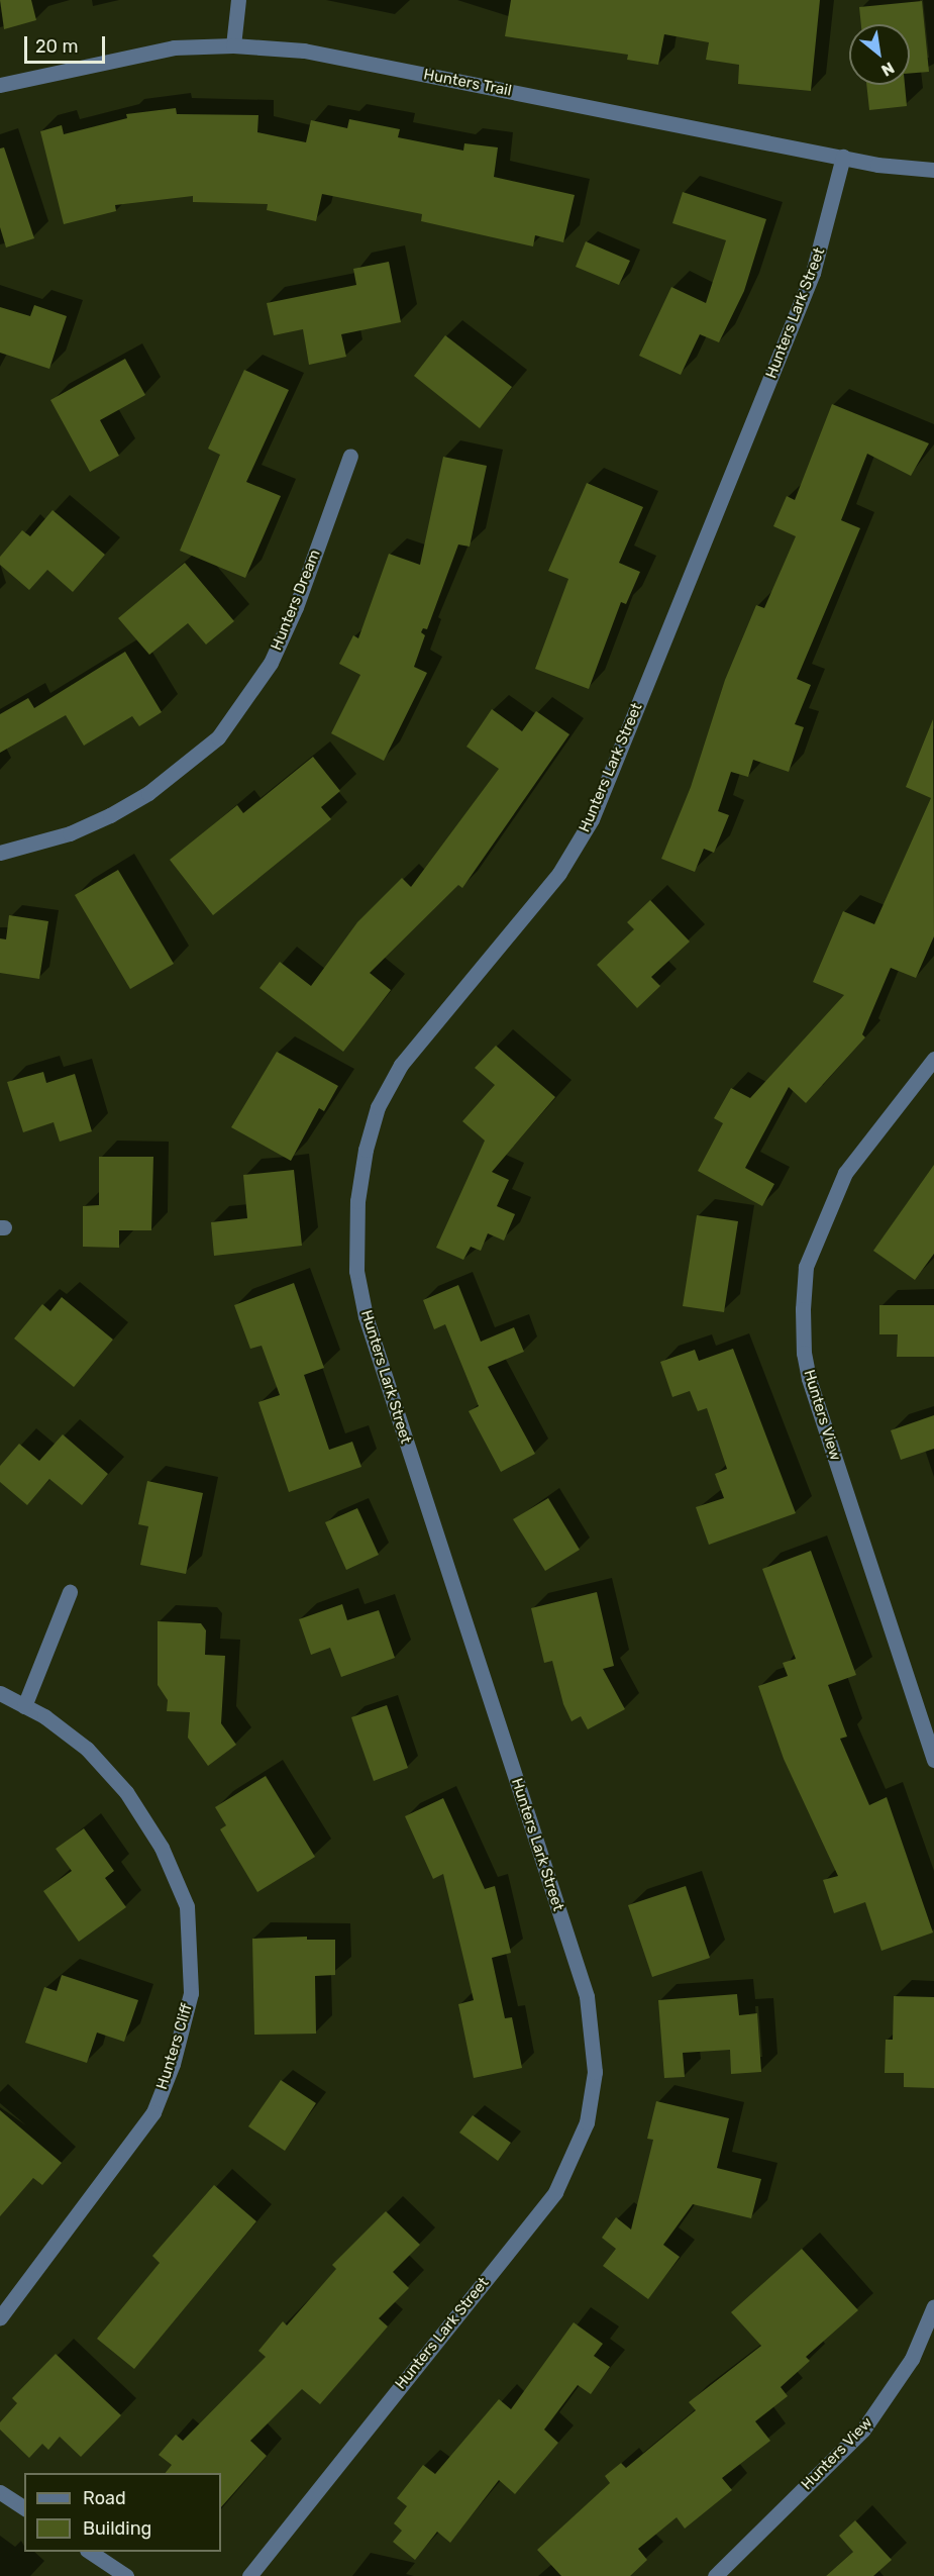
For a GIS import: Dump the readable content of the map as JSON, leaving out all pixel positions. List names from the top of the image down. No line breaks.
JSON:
{"streets":{"street":["Hunters Trail","Hunters Lark Street","Hunters Dream","Hunters View","Hunters Cliff"]},"crossings":[["Hunters Trail","Hunters Lark Street"]],"legend":["Road","Building"],"scale_bar":"20 m","north":"bottom right"}
